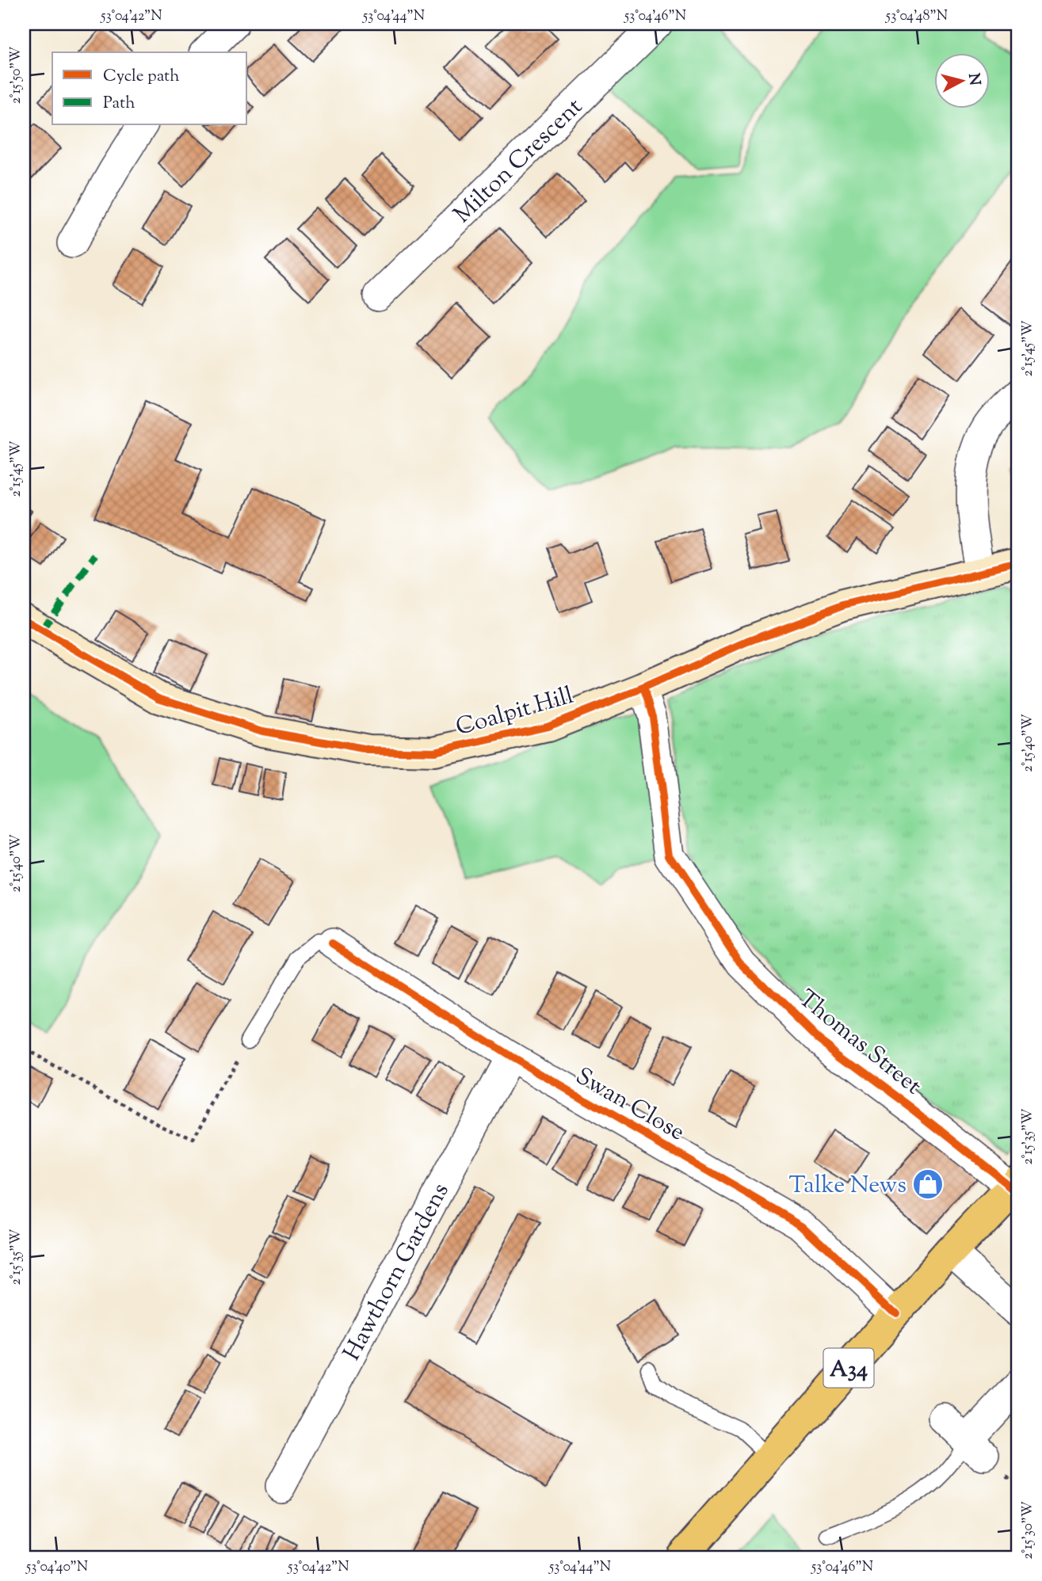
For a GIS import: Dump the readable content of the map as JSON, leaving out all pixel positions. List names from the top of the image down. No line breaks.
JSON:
{"streets":{"highway":["A34"],"street":["Milton Crescent","Coalpit Hill","Thomas Street","Swan Close","Hawthorn Gardens"]},"crossings":[["Coalpit Hill","Thomas Street"],["Thomas Street","A34"],["Swan Close","Hawthorn Gardens"],["Swan Close","A34"]],"places":{"shop":["Talke News"]},"legend":["Cycle path","Path"],"north":"right","coordinates":["53°04'42\"N","53°04'44\"N","53°04'46\"N","53°04'48\"N","2°15'50\"W","2°15'45\"W","2°15'40\"W","2°15'35\"W","2°15'30\"W","53°04'40\"N"]}
